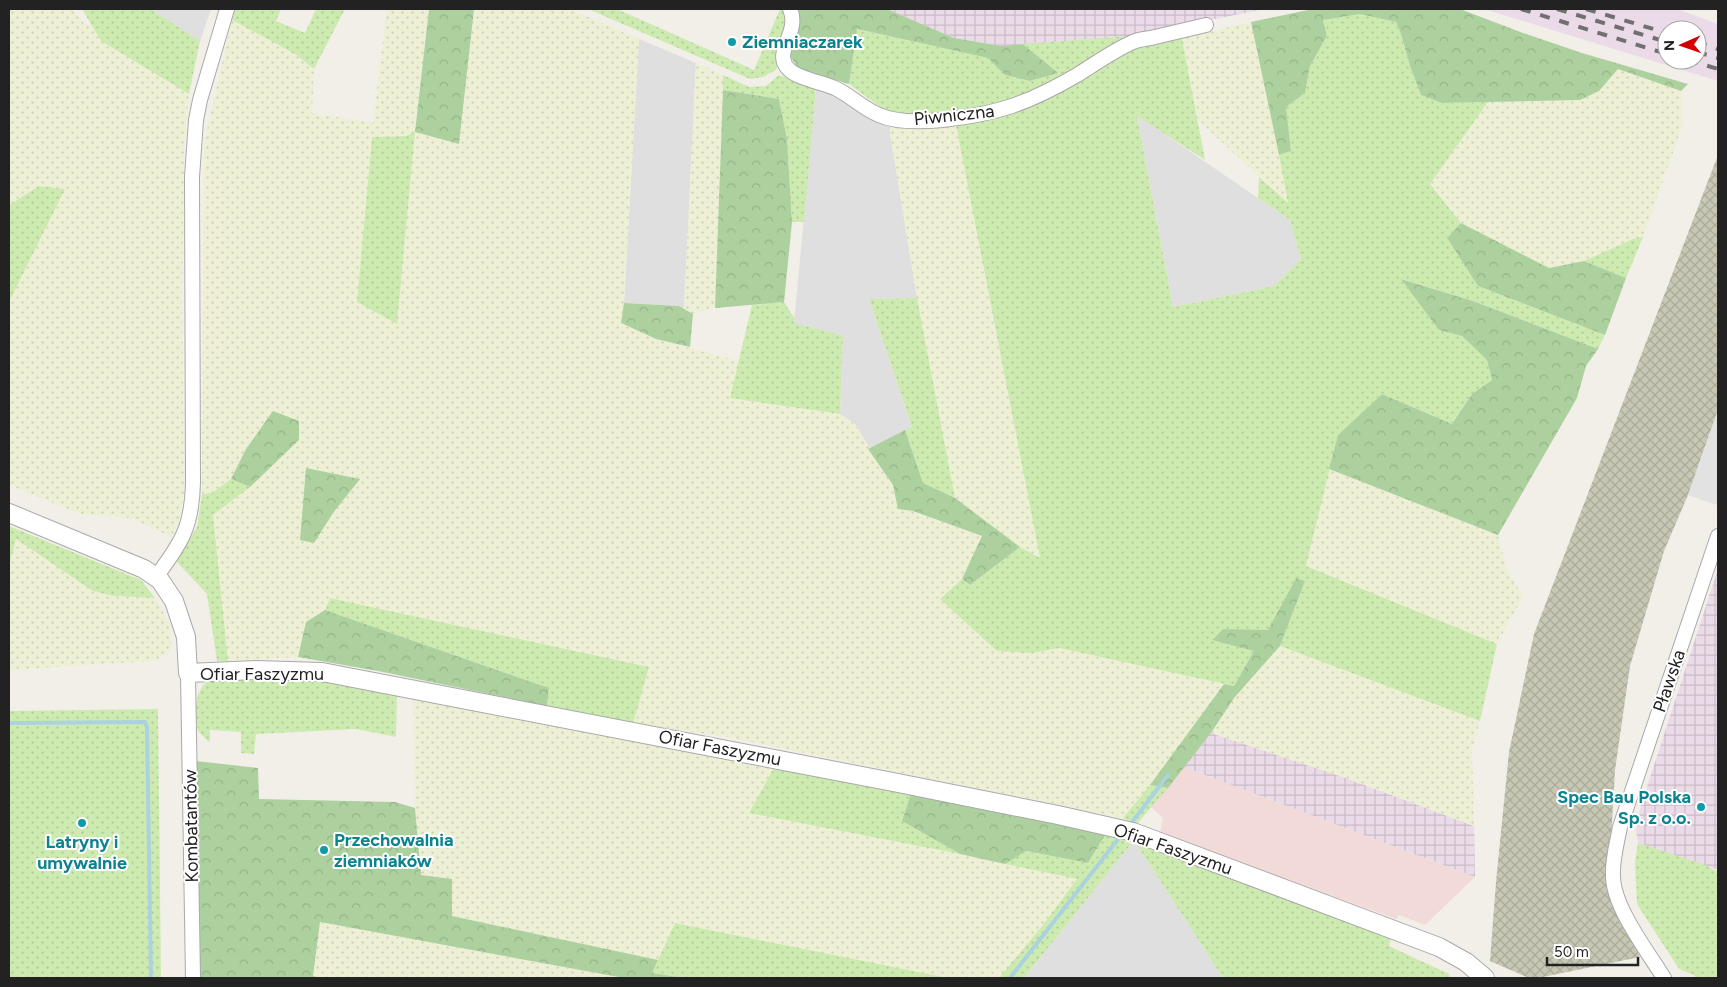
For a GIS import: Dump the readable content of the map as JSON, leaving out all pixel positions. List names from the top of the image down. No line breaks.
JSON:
{"streets":{"street":["Piwniczna","Ofiar Faszyzmu","Pławska","Kombatantów"]},"crossings":[["Ofiar Faszyzmu","Kombatantów"]],"places":["Ziemniaczarek","Spec Bau Polska Sp. z o.o.","Latryny i umywalnie","Przechowalnia ziemniaków"],"scale_bar":"50 m","north":"left"}
